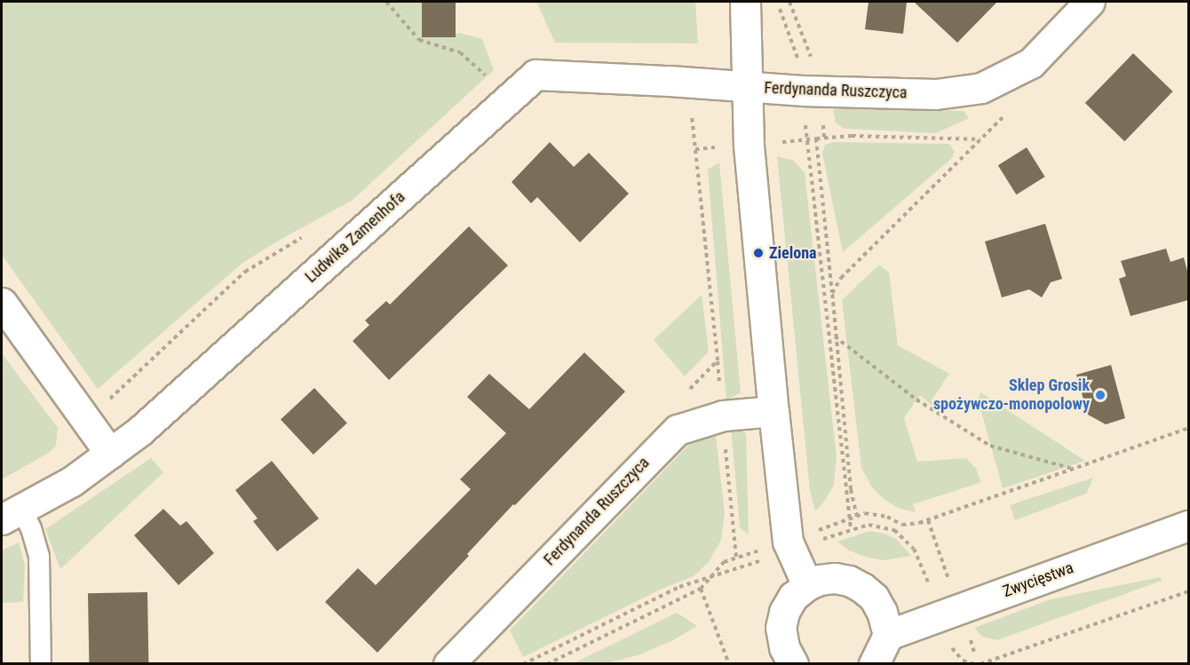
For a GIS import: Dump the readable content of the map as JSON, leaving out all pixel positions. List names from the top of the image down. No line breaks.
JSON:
{"streets":{"street":["Ferdynanda Ruszczyca","Ludwika Zamenhofa","Zwycięstwa"]},"crossings":[["Ferdynanda Ruszczyca","Ludwika Zamenhofa"]],"places":["Zielona","Sklep Grosik spożywczo-monopolowy"]}
